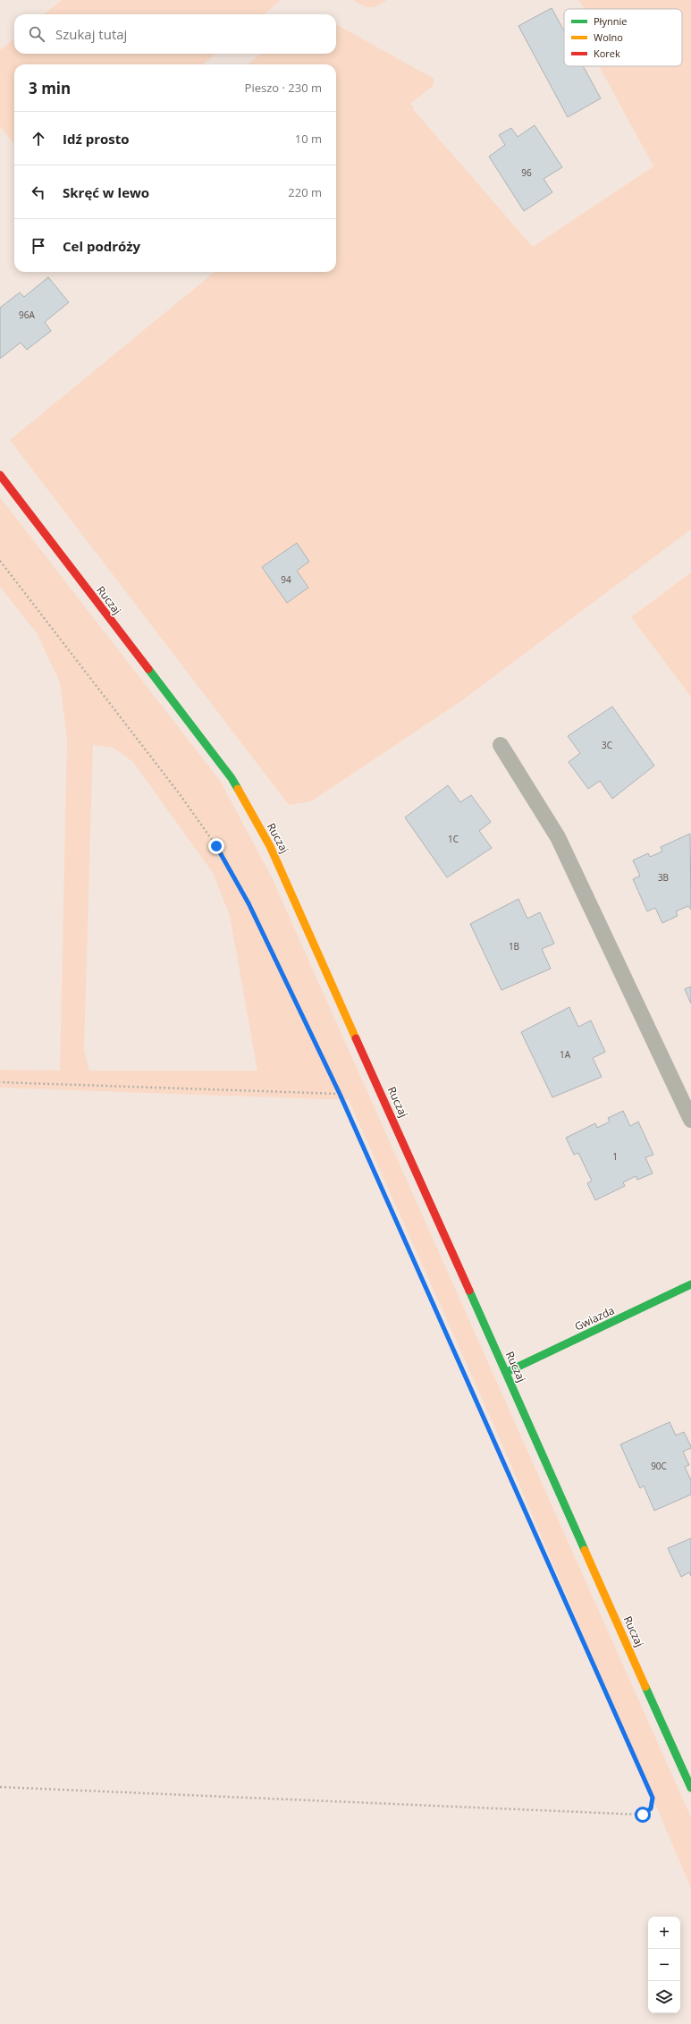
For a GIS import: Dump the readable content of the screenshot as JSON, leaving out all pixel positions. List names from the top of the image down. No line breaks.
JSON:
{"streets":{"street":["Ruczaj","Gwiazda"]},"crossings":[["Ruczaj","Gwiazda"]],"house_numbers":["96","96A","94","3C","1C","3B","1B","1A","1","90C"],"legend":["Płynnie","Wolno","Korek"],"page":{"search":"Szukaj tutaj","heading":["3 min","Pieszo · 230 m"],"list":[["Idź prosto","10 m"],["Skręć w lewo","220 m"],"Cel podróży"],"map_buttons":["+","−"]}}
